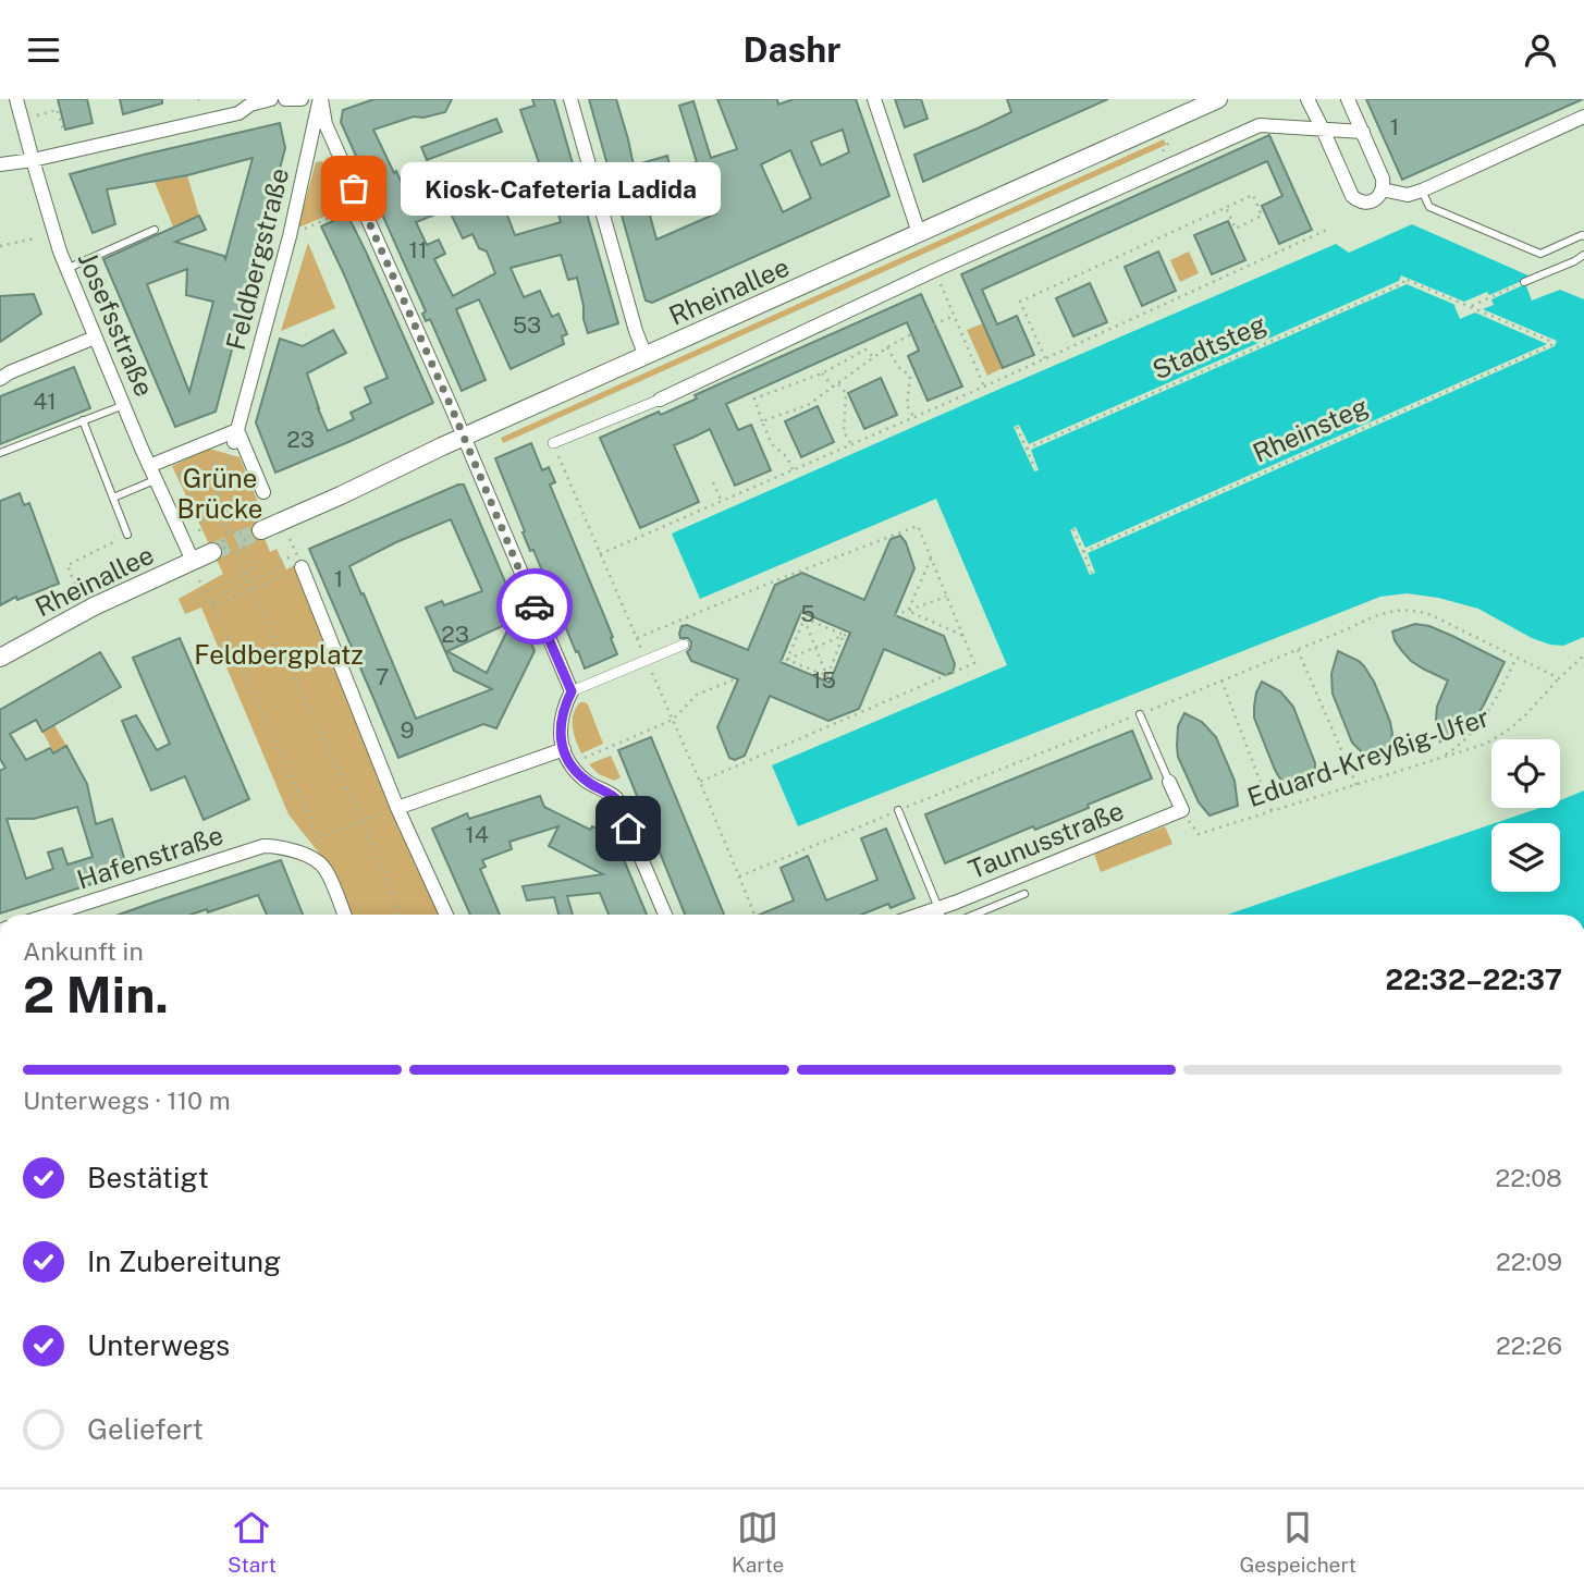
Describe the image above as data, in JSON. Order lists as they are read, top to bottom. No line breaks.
{"streets":{"main road":["Rheinallee"],"street":["Feldbergstraße","Josefsstraße","Taunusstraße","Hafenstraße"],"path":["Stadtsteg","Rheinsteg","Eduard-Kreyßig-Ufer"]},"crossings":[["Rheinallee","Josefsstraße"],["Stadtsteg","Rheinsteg"],["Eduard-Kreyßig-Ufer","Taunusstraße"]],"parks":["Grüne Brücke","Feldbergplatz"],"places":["Kiosk-Cafeteria Ladida"],"house_numbers":["1","11","53","41","23","1","5","23","7","15","9","14"],"page":{"header":"Dashr","bubble":"Kiosk-Cafeteria Ladida","heading":["2 Min.","Ankunft in","22:32–22:37"],"bar":"Unterwegs · 110 m","list":[["Bestätigt","22:08"],["In Zubereitung","22:09"],["Unterwegs","22:26"],"Geliefert"],"tabs":["Start","Karte","Gespeichert"]}}
